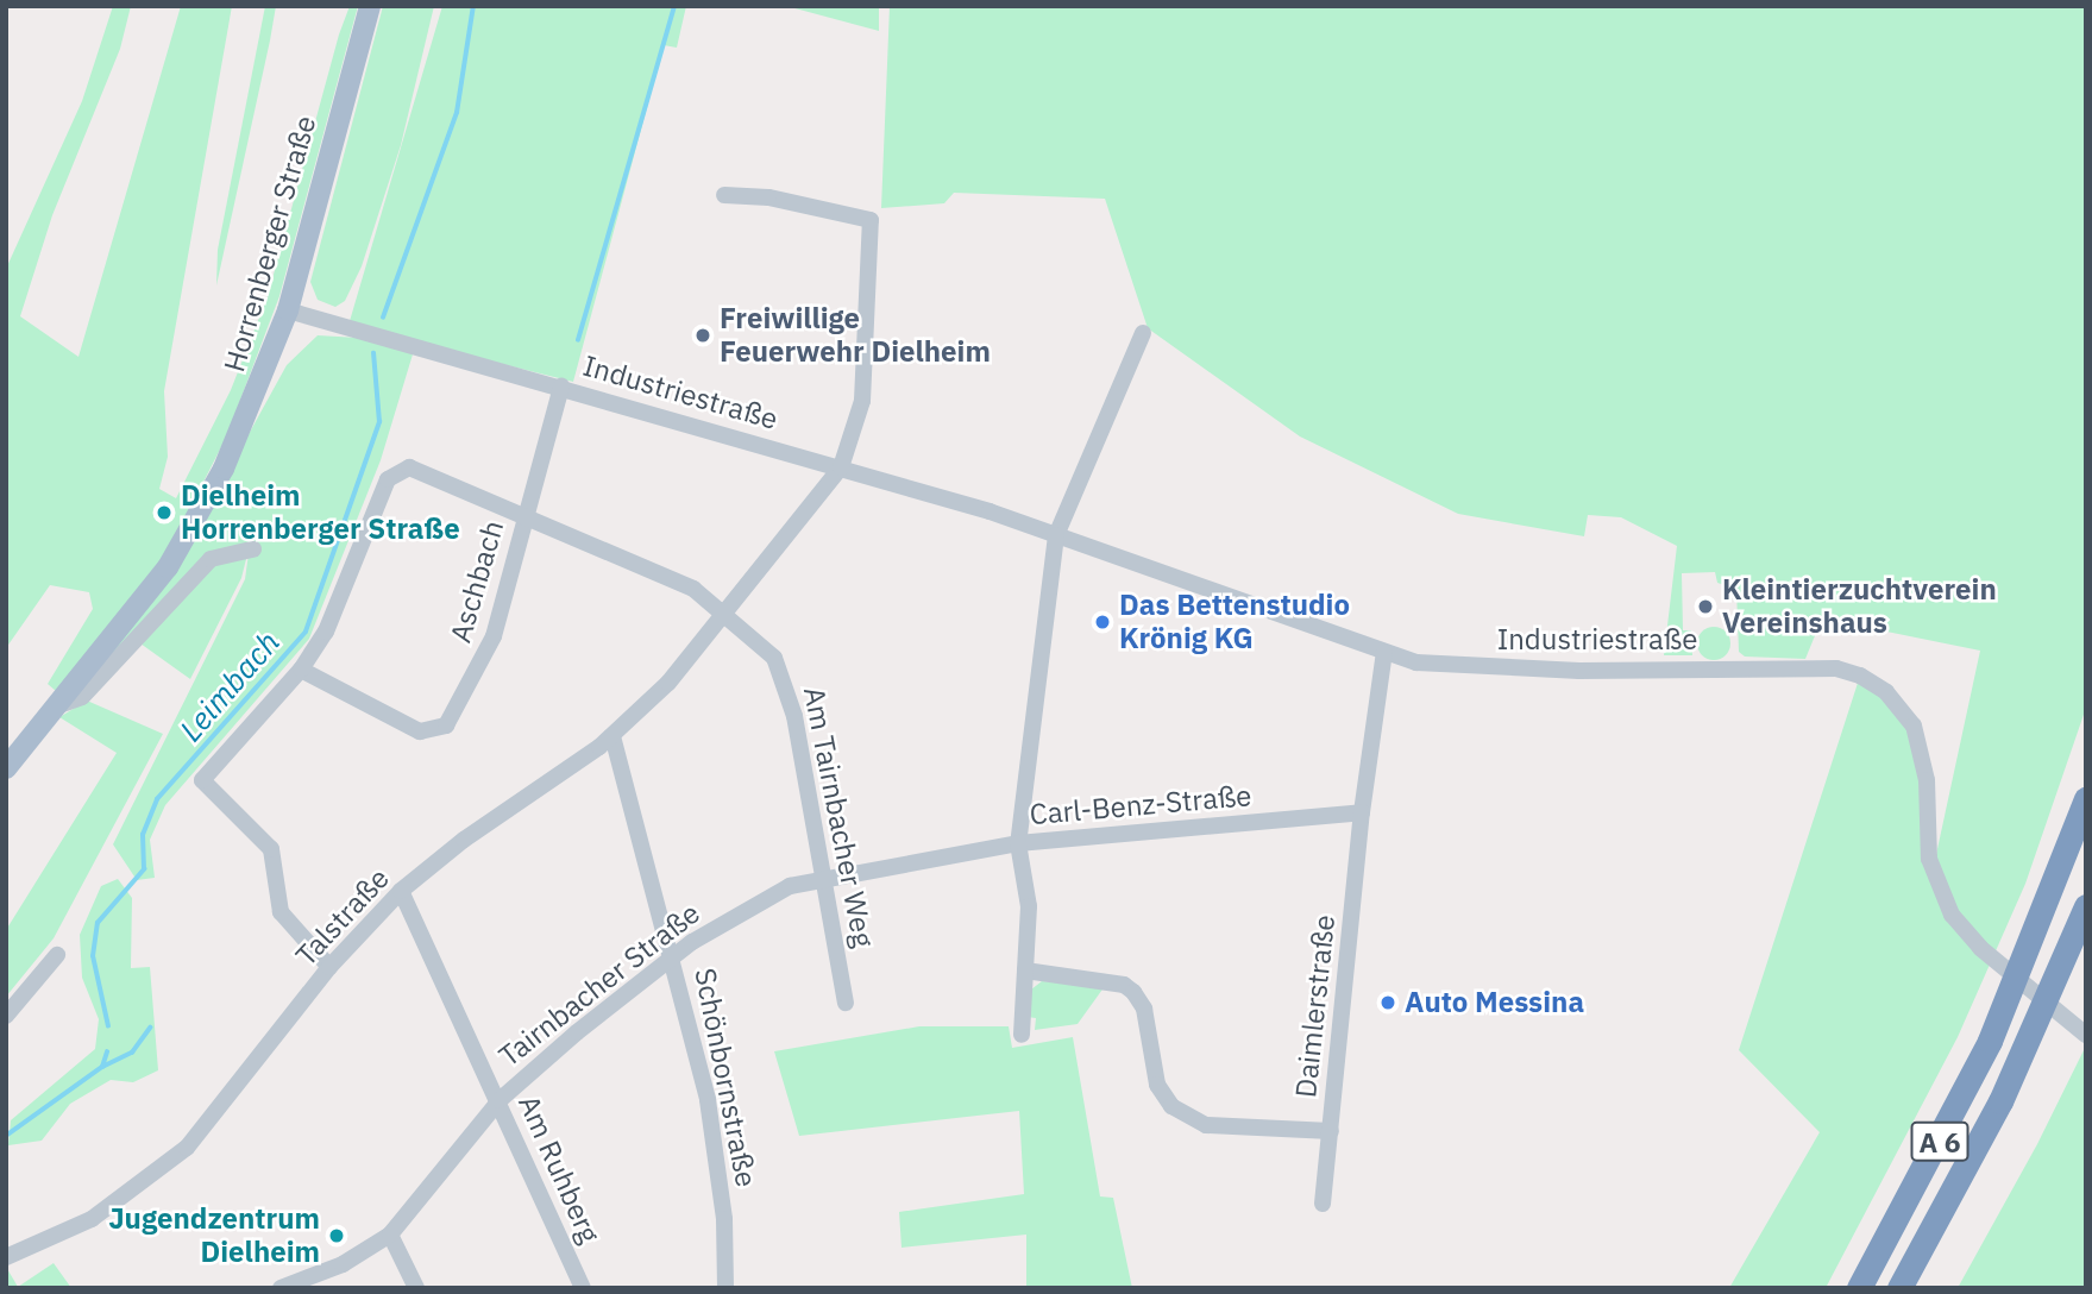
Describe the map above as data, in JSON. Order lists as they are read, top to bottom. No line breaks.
{"streets":{"highway":["A 6"],"main road":["Horrenberger Straße"],"street":["Industriestraße","Aschbach","Carl-Benz-Straße","Am Tairnbacher Weg","Talstraße","Tairnbacher Straße","Daimlerstraße","Schönbornstraße","Am Ruhberg"]},"crossings":[["Horrenberger Straße","Industriestraße"],["Industriestraße","Aschbach"],["Industriestraße","Carl-Benz-Straße"],["Industriestraße","Talstraße"],["Carl-Benz-Straße","Tairnbacher Straße"],["Carl-Benz-Straße","Daimlerstraße"],["Am Tairnbacher Weg","Talstraße"],["Am Tairnbacher Weg","Tairnbacher Straße"],["Talstraße","Schönbornstraße"],["Talstraße","Am Ruhberg"],["Tairnbacher Straße","Schönbornstraße"],["Tairnbacher Straße","Am Ruhberg"]],"water":["Leimbach"],"places":["Freiwillige Feuerwehr Dielheim","Dielheim Horrenberger Straße","Kleintierzuchtverein Vereinshaus","Das Bettenstudio Krönig KG","Auto Messina","Jugendzentrum Dielheim"]}
